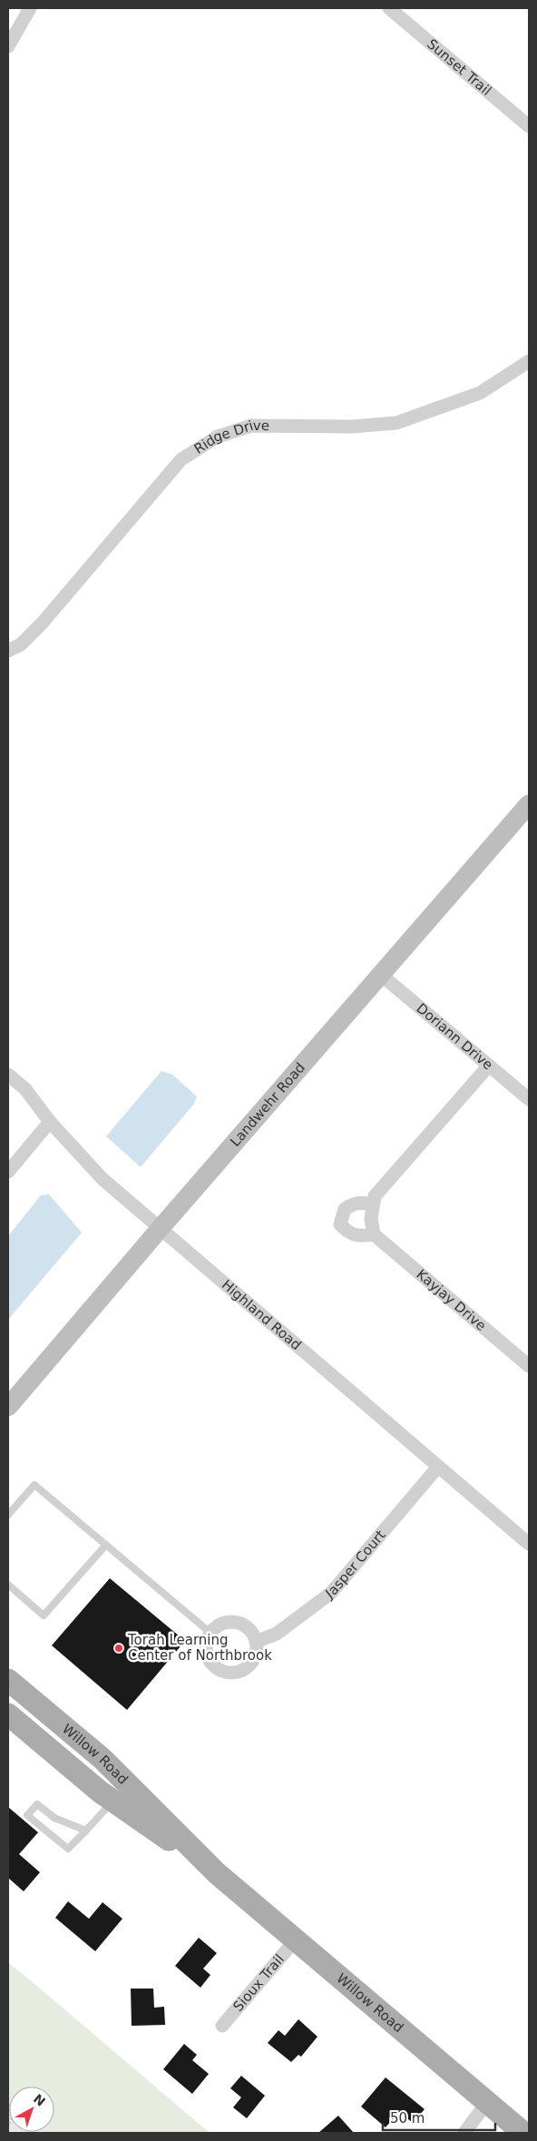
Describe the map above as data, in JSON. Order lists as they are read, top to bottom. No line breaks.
{"streets":{"main road":["Landwehr Road","Willow Road"],"street":["Sunset Trail","Ridge Drive","Doriann Drive","Kayjay Drive","Highland Road","Jasper Court","Sioux Trail"]},"crossings":[["Doriann Drive","Landwehr Road"],["Landwehr Road","Highland Road"],["Highland Road","Jasper Court"],["Willow Road","Sioux Trail"]],"places":["Torah Learning Center of Northbrook"],"scale_bar":"50 m","north":"top right"}
